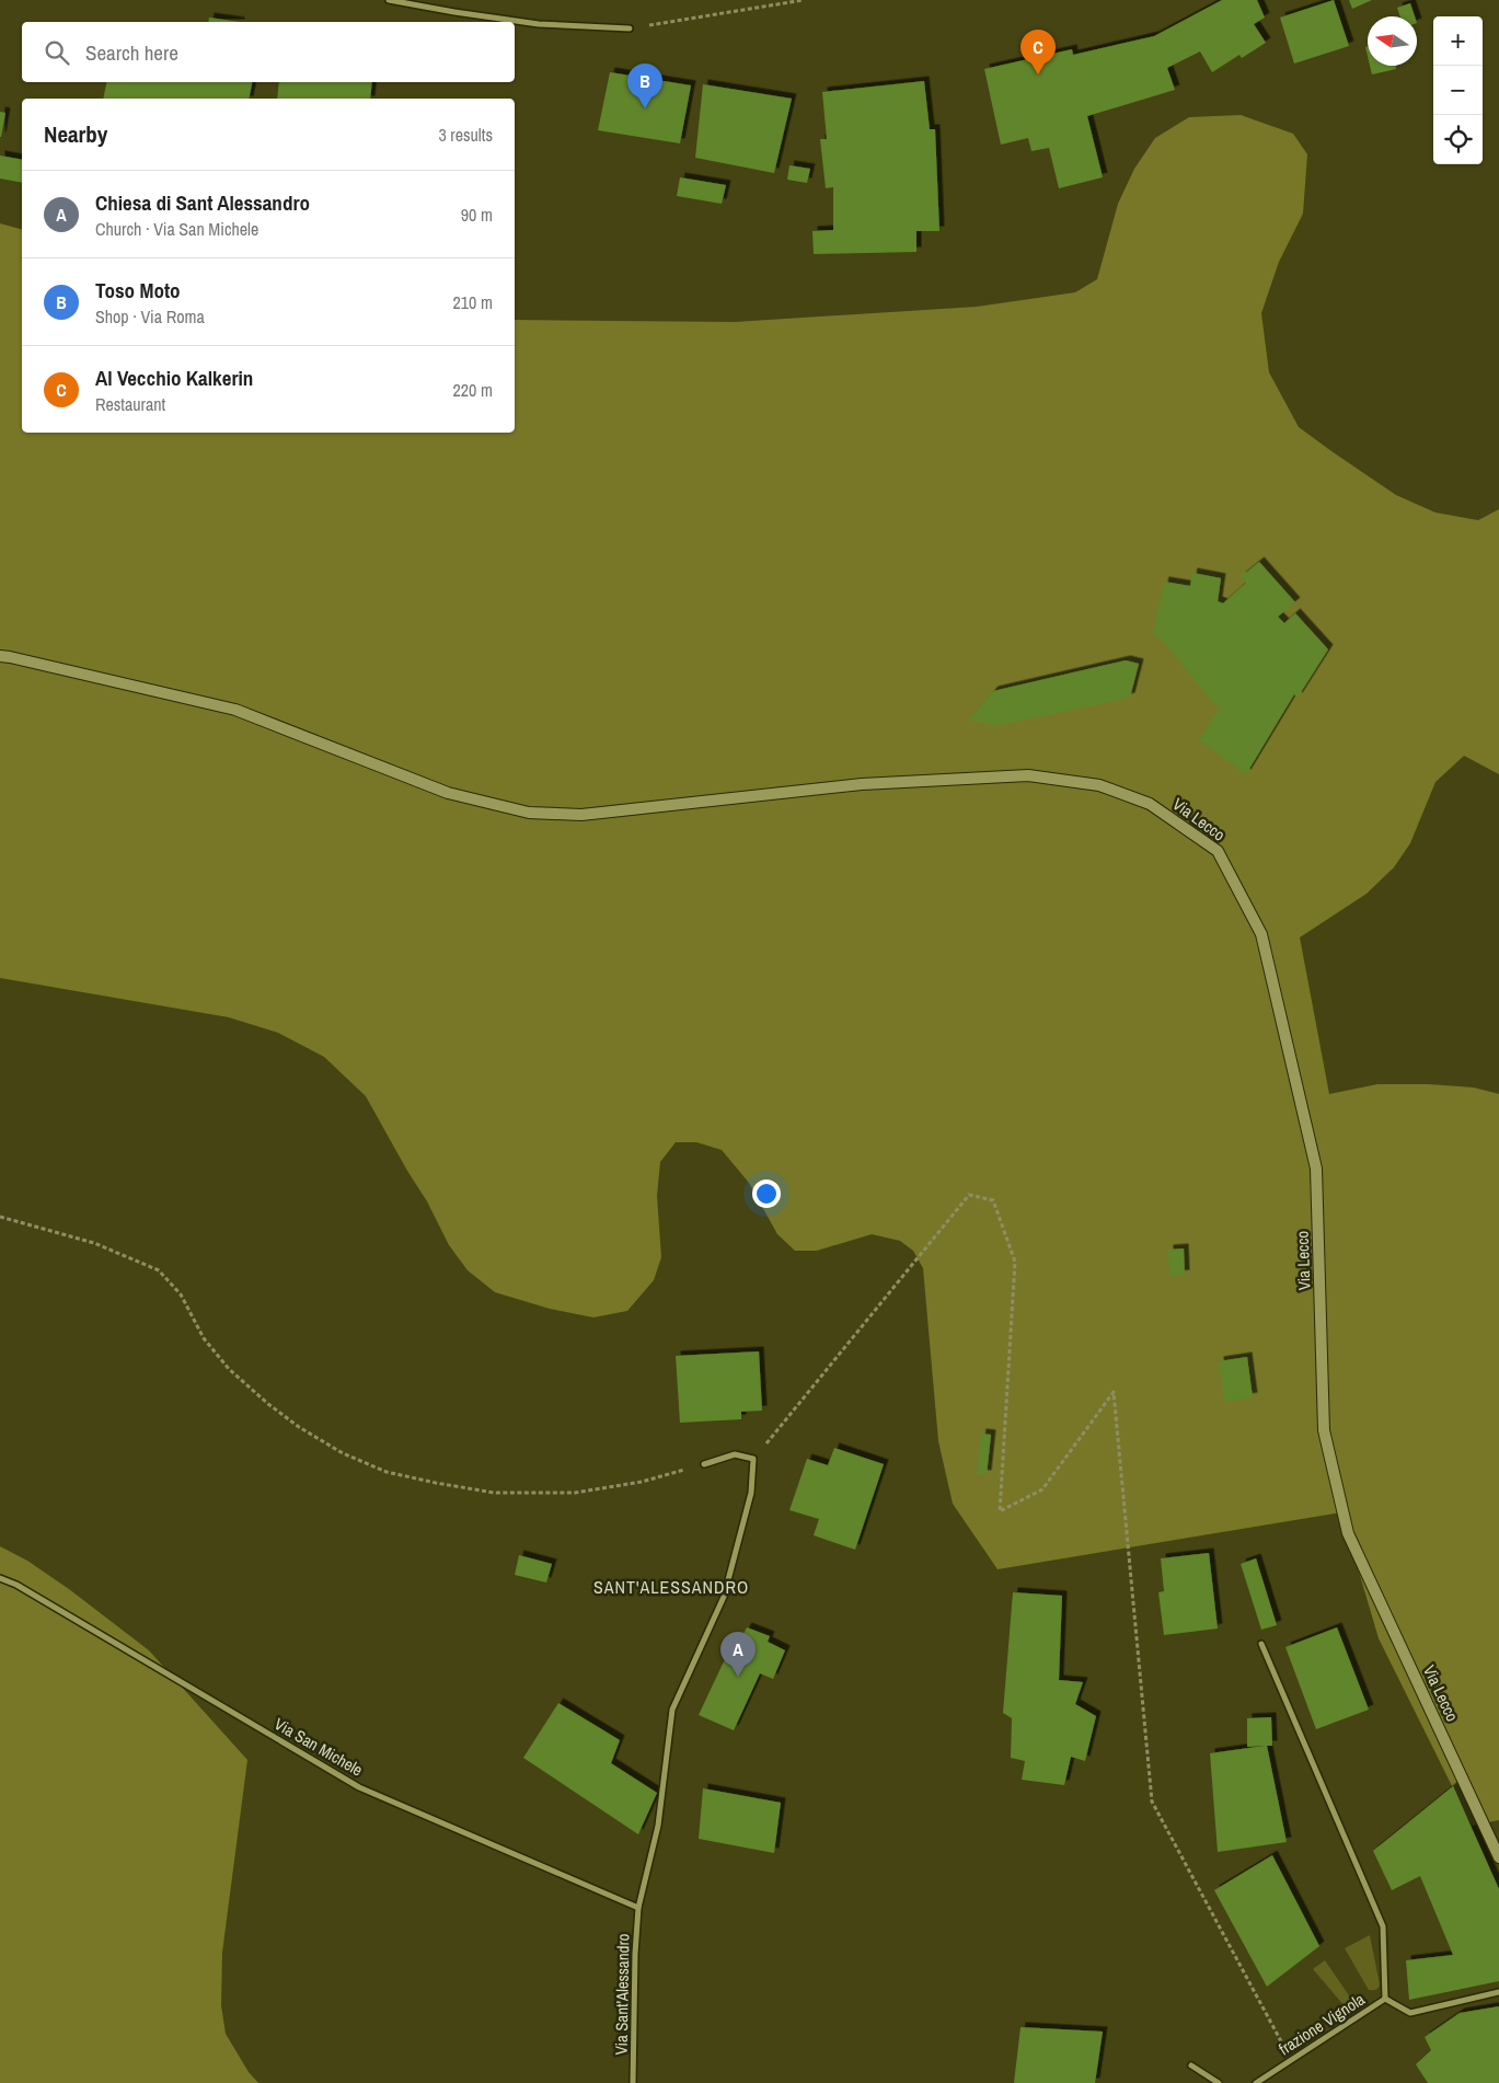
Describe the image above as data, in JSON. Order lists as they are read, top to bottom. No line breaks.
{"streets":{"main road":["Via Lecco"],"street":["Via San Michele","Via Sant'Alessandro","frazione Vignola"]},"crossings":[["Via San Michele","Via Sant'Alessandro"]],"districts":["SANT'ALESSANDRO"],"north":"left","page":{"map_buttons":["+","−"],"search":"Search here","pins":["C","B","A"],"heading":["Nearby","3 results"],"list":[{"mark":"A","name":"Chiesa di Sant Alessandro","note":"Church · Via San Michele","value":"90 m"},{"mark":"B","name":"Toso Moto","note":"Shop · Via Roma","value":"210 m"},{"mark":"C","name":"Al Vecchio Kalkerin","note":"Restaurant","value":"220 m"}]}}
